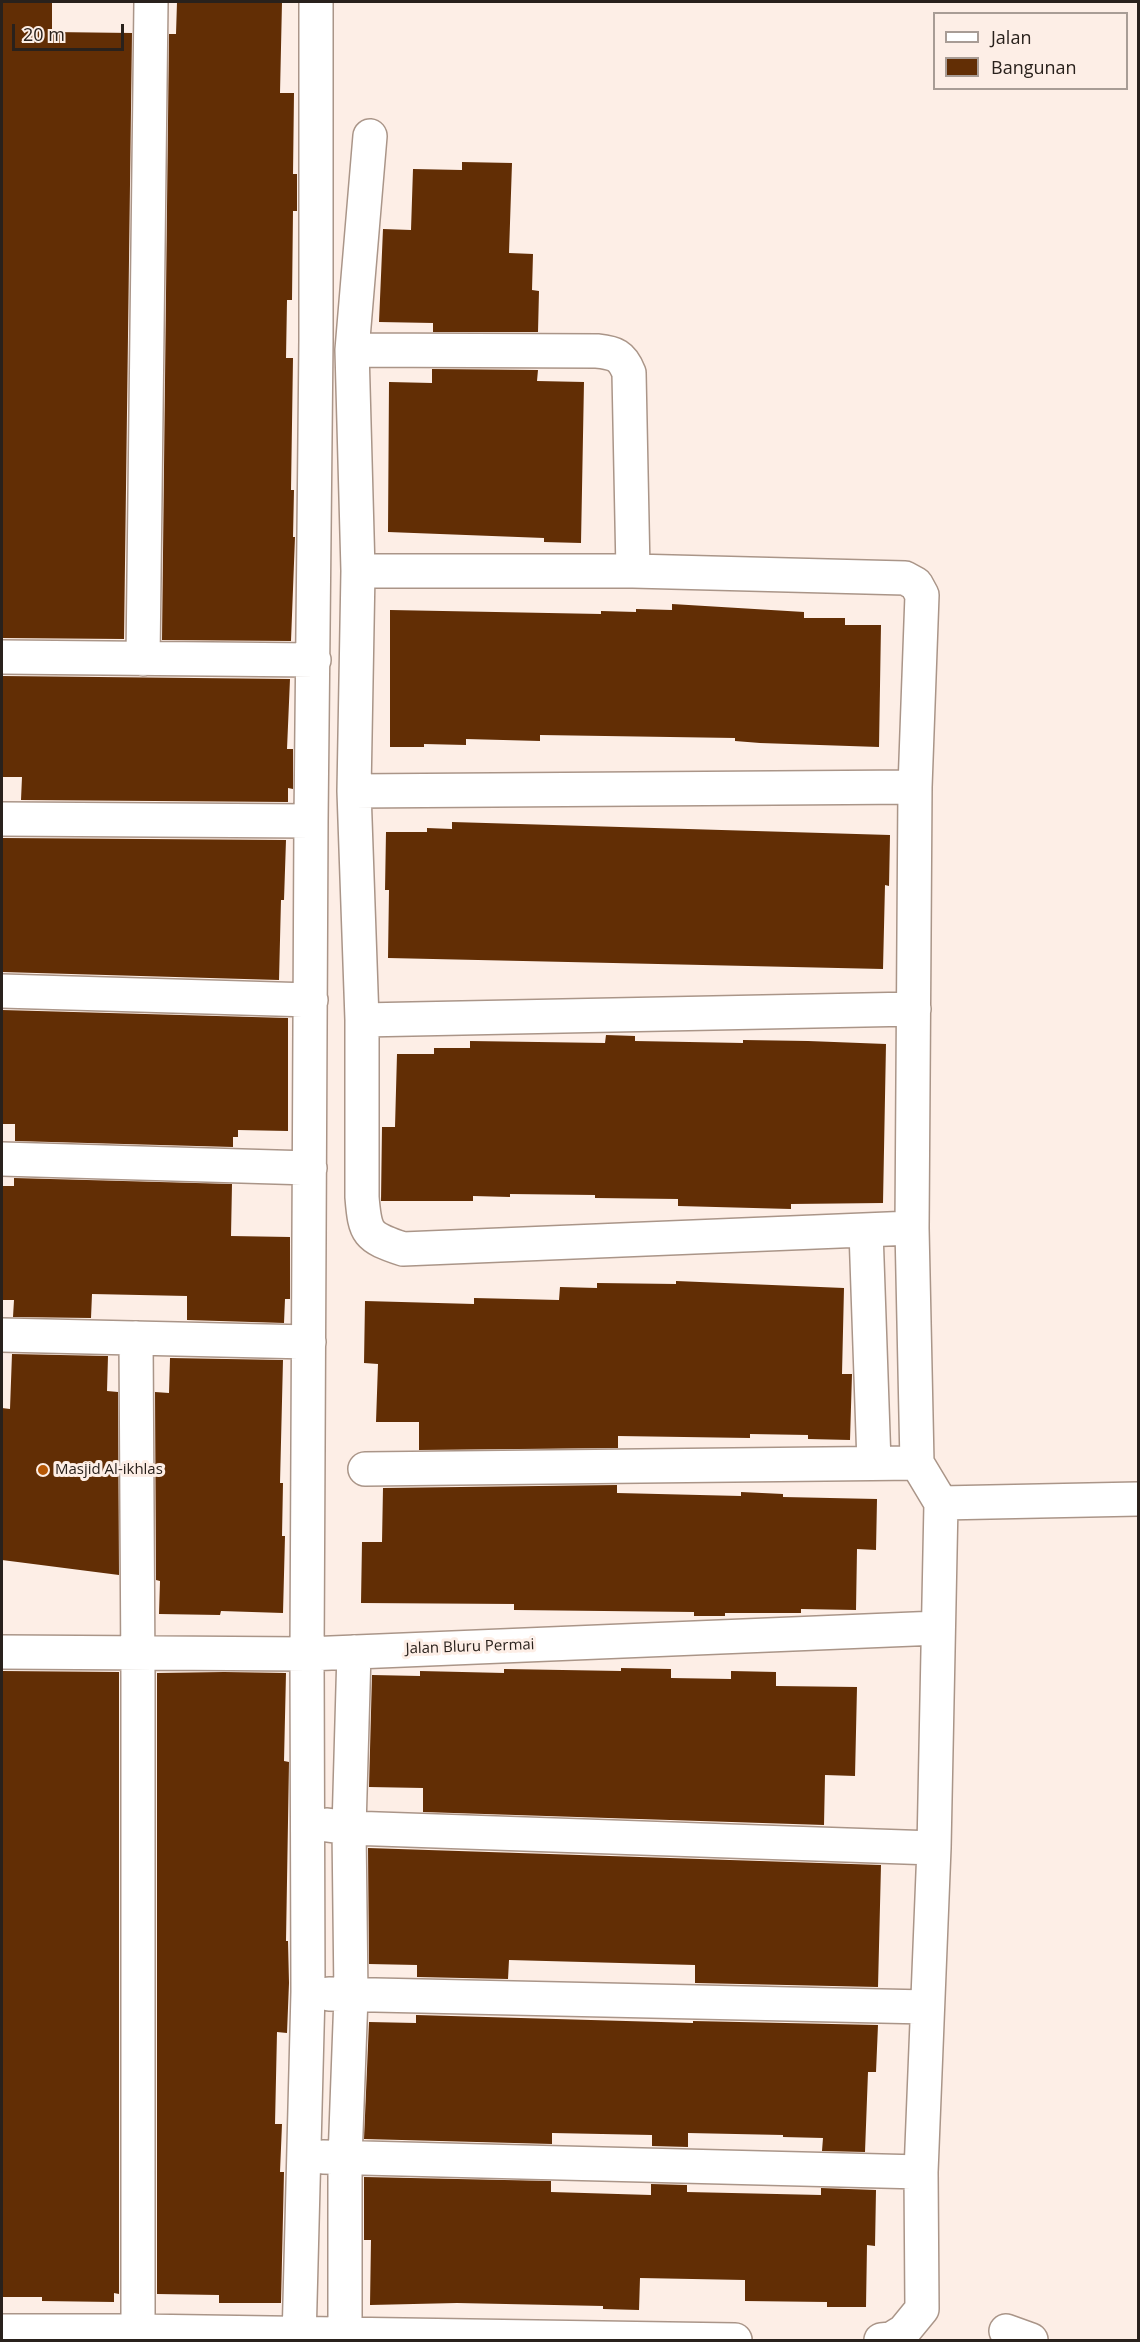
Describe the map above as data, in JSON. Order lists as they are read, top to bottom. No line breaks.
{"streets":{"street":["Jalan Bluru Permai"]},"places":["Masjid Al-ikhlas"],"legend":["Jalan","Bangunan"],"scale_bar":"20 m"}
